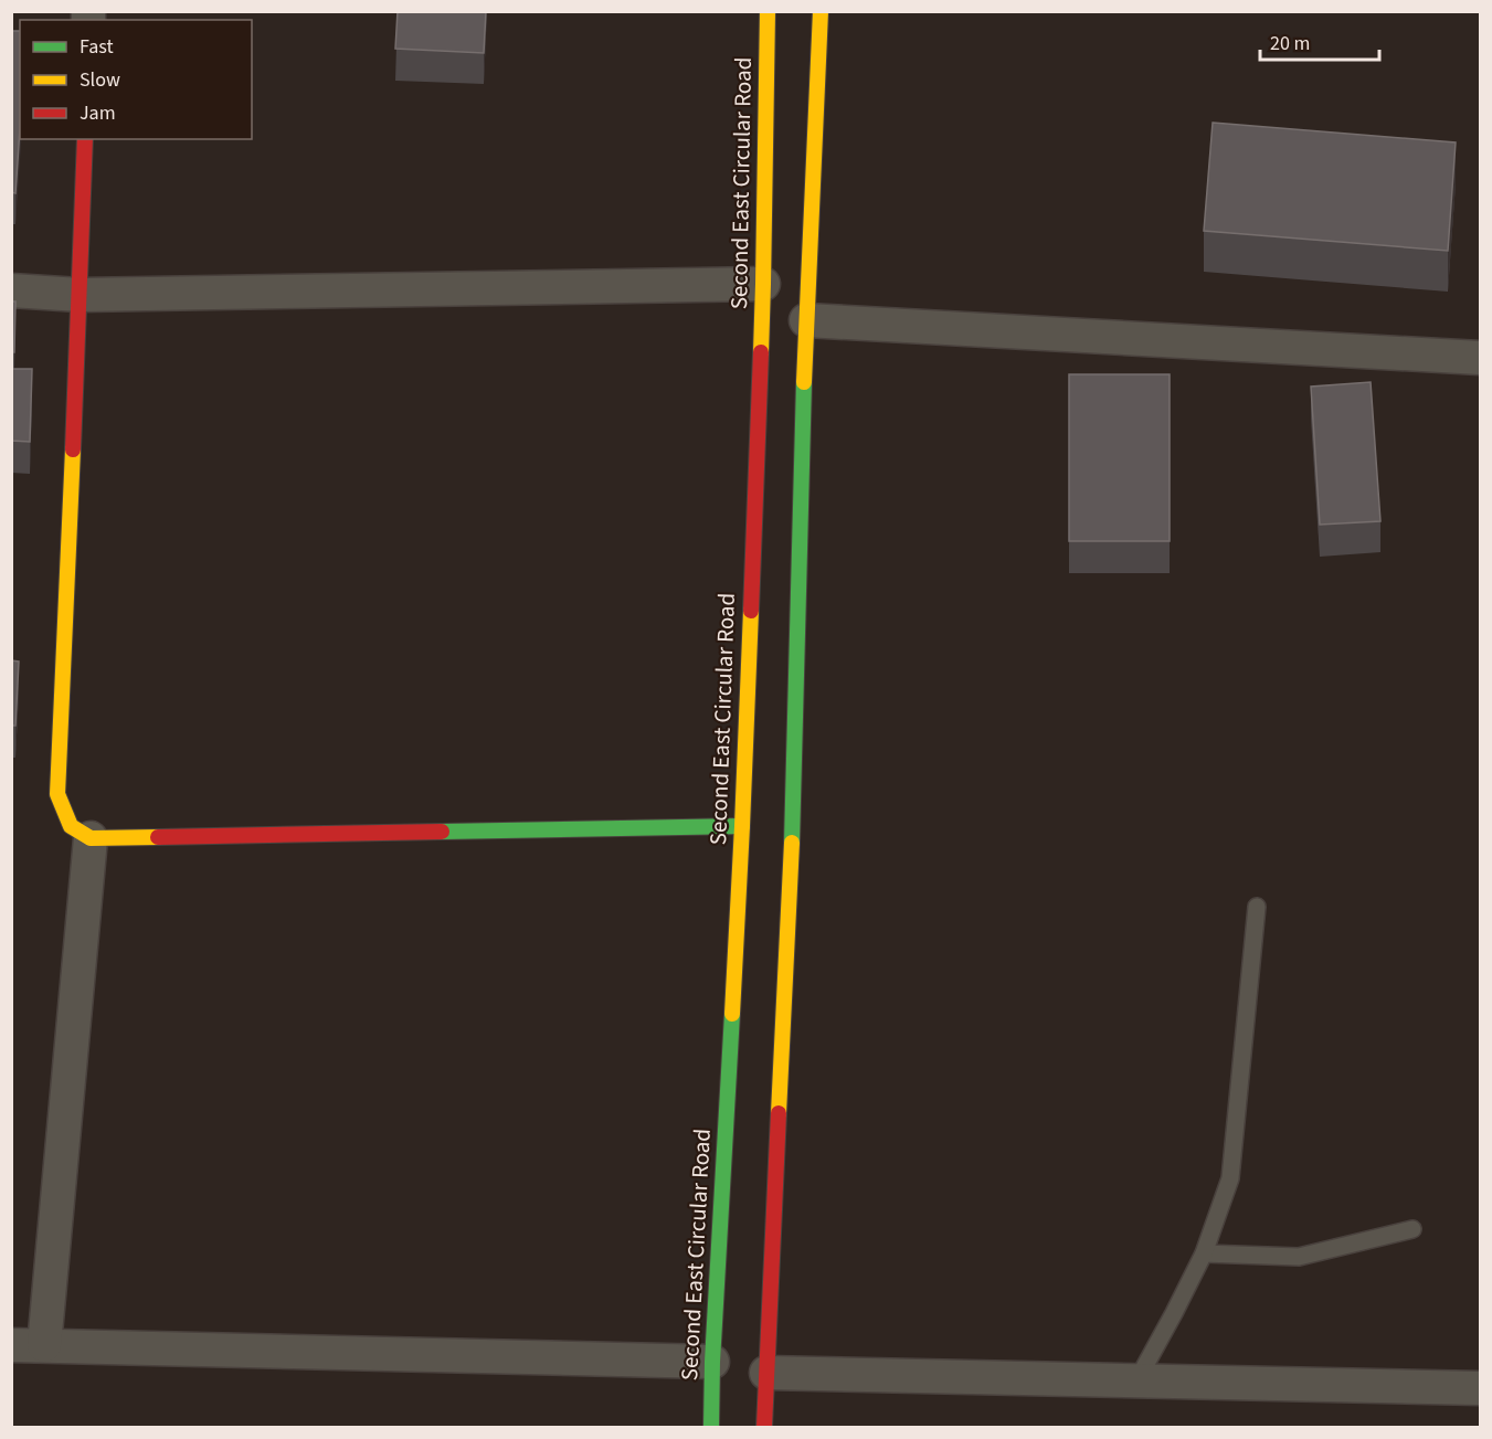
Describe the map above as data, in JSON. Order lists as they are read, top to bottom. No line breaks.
{"streets":{"main road":["Second East Circular Road"]},"legend":["Fast","Slow","Jam"],"scale_bar":"20 m"}
